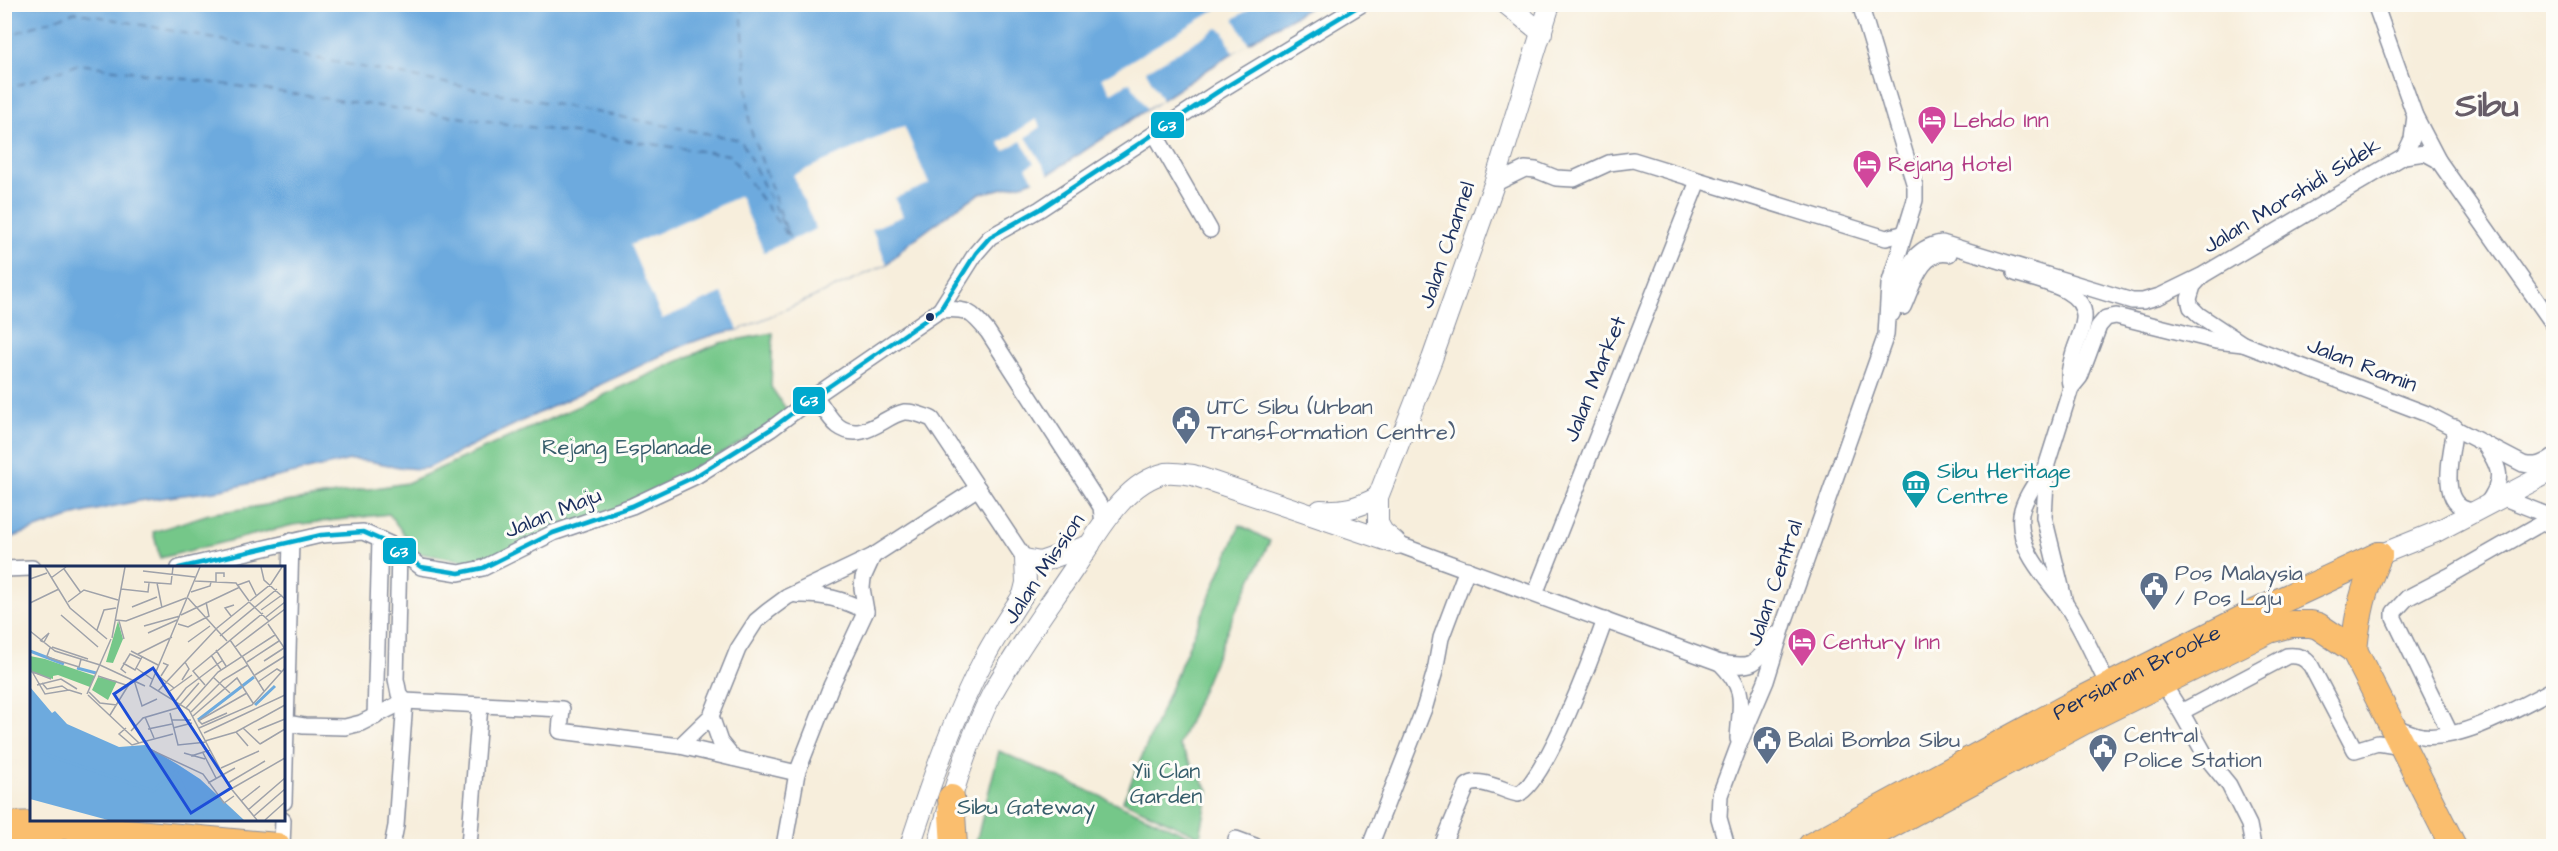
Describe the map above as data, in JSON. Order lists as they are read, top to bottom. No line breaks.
{"streets":{"main road":["Persiaran Brooke"],"street":["Jalan Morshidi Sidek","Jalan Channel","Jalan Ramin","Jalan Market","Jalan Maju","Jalan Mission","Jalan Central"]},"crossings":[["Jalan Morshidi Sidek","Jalan Ramin"],["Jalan Morshidi Sidek","Jalan Central"]],"districts":["Sibu"],"parks":["Rejang Esplanade","Yii Clan Garden","Sibu Gateway"],"places":{"hotel":["Lehdo Inn","Rejang Hotel","Century Inn"],"public building":["UTC Sibu (Urban Transformation Centre)","Pos Malaysia / Pos Laju","Balai Bomba Sibu","Central Police Station"],"museum":["Sibu Heritage Centre"]},"lines":["transit line 63"]}
